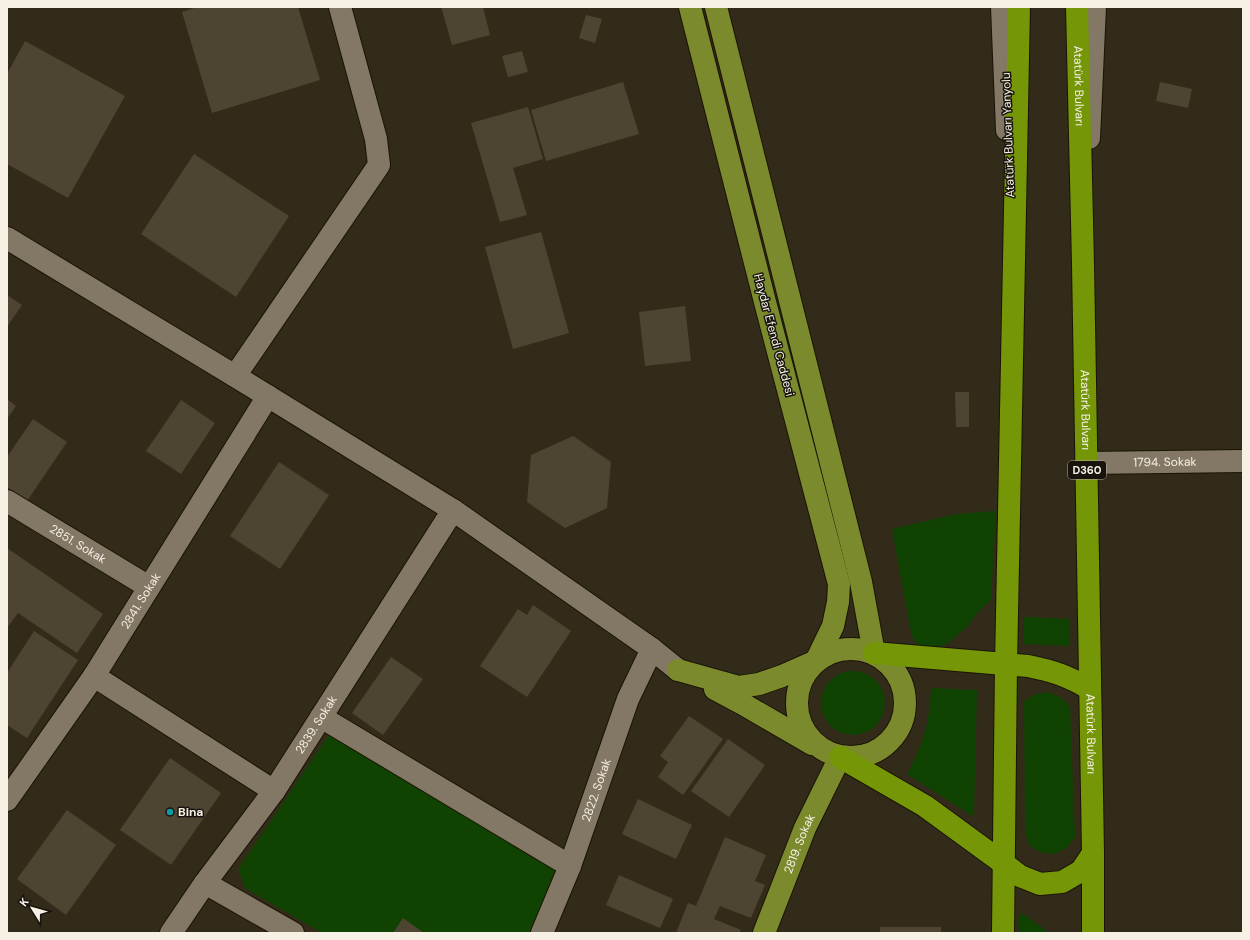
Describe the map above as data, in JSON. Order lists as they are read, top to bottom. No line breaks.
{"streets":{"highway":["Atatürk Bulvarı","D360"],"main road":["Haydar Efendi Caddesi","2819. Sokak"],"street":["Atatürk Bulvarı Yanyolu","1794. Sokak","2851. Sokak","2841. Sokak","2839. Sokak","2822. Sokak"]},"crossings":[["Atatürk Bulvarı","1794. Sokak"],["Haydar Efendi Caddesi","2819. Sokak"],["2851. Sokak","2841. Sokak"]],"places":["Bina"],"north":"top left"}
